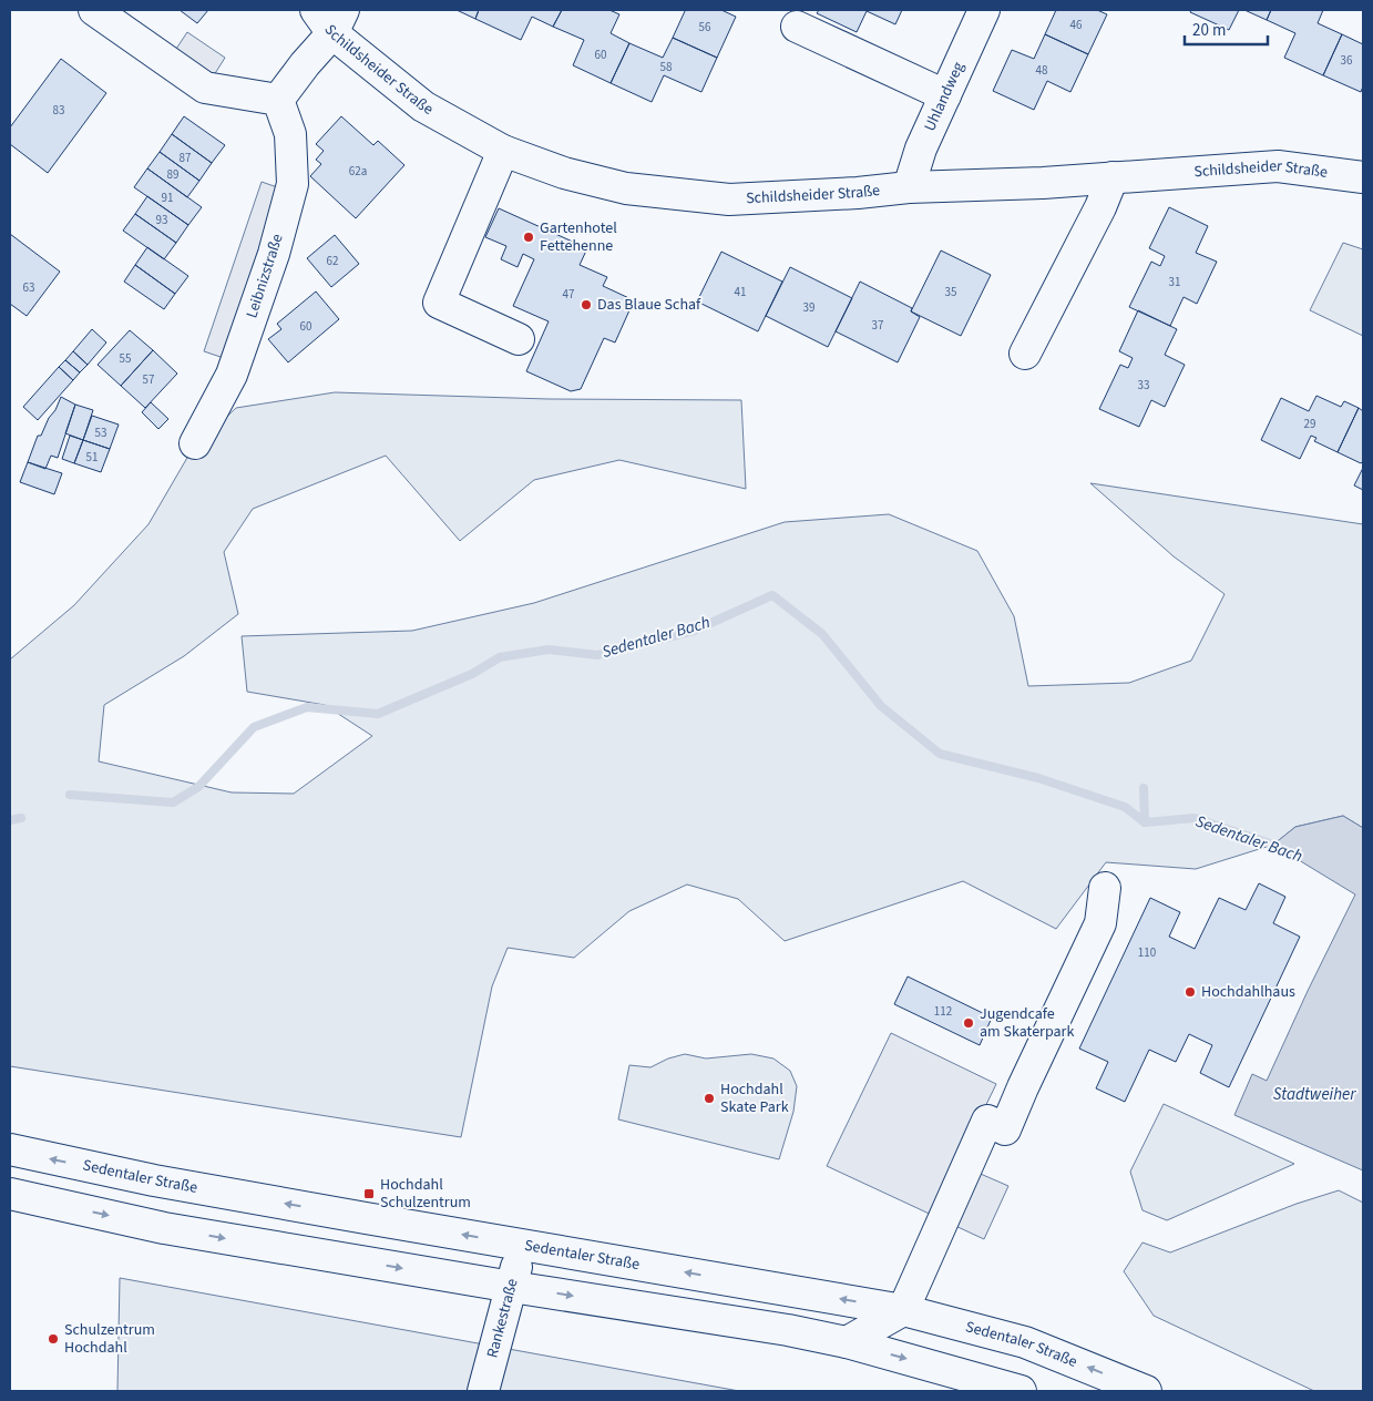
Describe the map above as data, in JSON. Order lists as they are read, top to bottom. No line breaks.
{"streets":{"street":["Schildsheider Straße","Uhlandweg","Leibnizstraße","Sedentaler Straße","Rankestraße"]},"crossings":[["Schildsheider Straße","Uhlandweg"],["Sedentaler Straße","Rankestraße"]],"water":["Sedentaler Bach","Stadtweiher"],"places":{"other":["Gartenhotel Fettehenne","Das Blaue Schaf","Hochdahlhaus","Jugendcafe am Skaterpark","Hochdahl Skate Park","Schulzentrum Hochdahl"],"transit":["Hochdahl Schulzentrum"]},"house_numbers":["46","56","60","36","58","48","83","87","62a","89","91","93","62","31","63","41","35","47","39","37","60","55","57","33","29","53","51","110","112"],"scale_bar":"20 m"}
